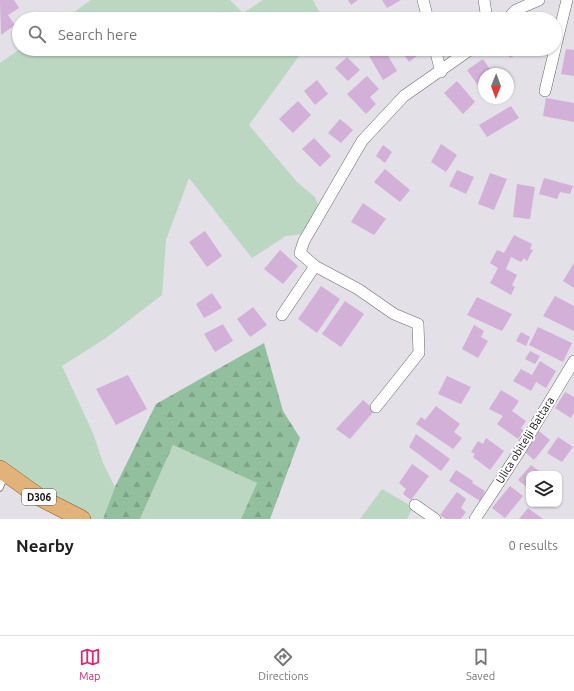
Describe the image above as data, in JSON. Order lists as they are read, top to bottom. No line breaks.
{"streets":{"main road":["D306"],"street":["Ulica obitelji Battara"]},"north":"bottom","page":{"search":"Search here","heading":["Nearby","0 results"],"nav":["Map","Directions","Saved"]}}
